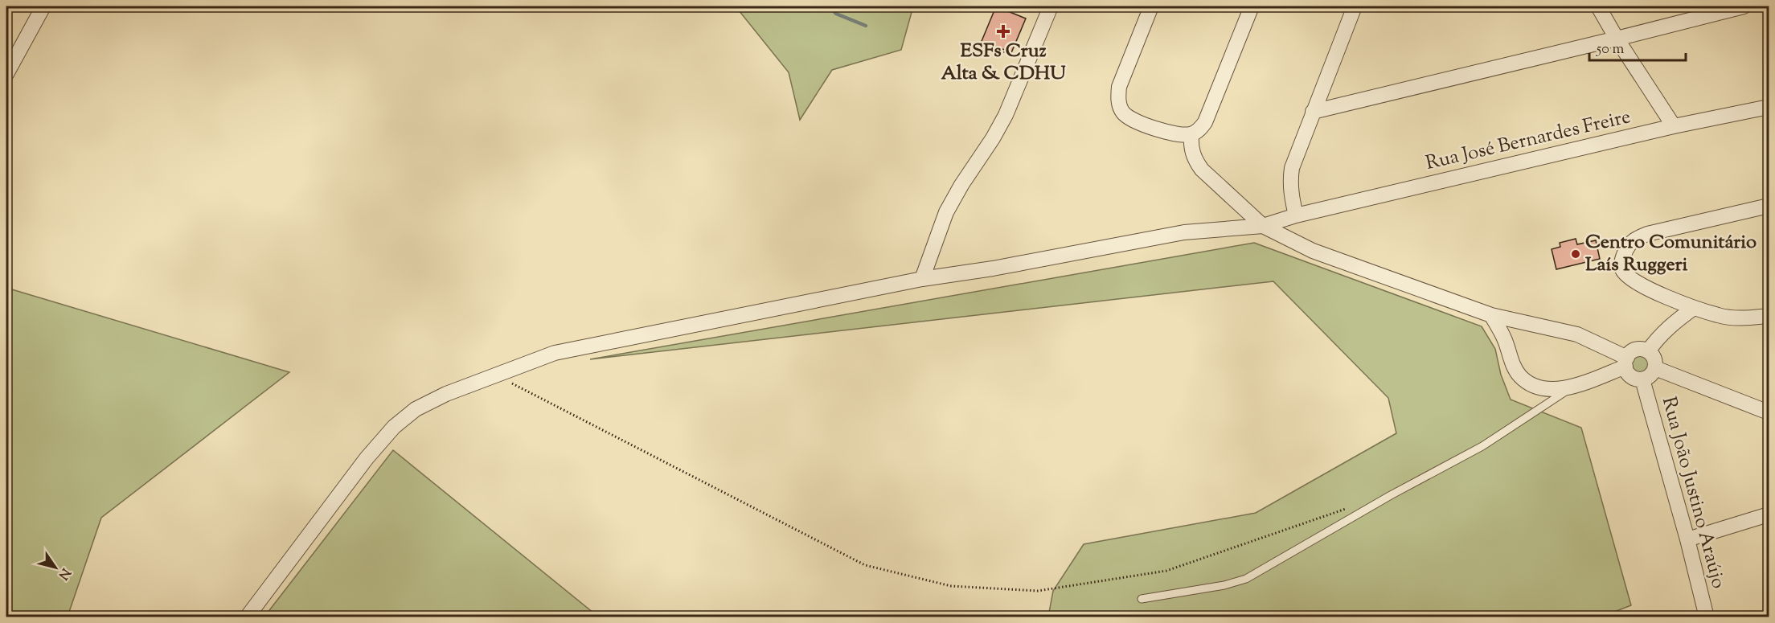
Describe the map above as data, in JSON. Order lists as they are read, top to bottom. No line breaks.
{"streets":{"street":["Rua José Bernardes Freire","Rua João Justino Araújo"]},"places":{"health":["ESFs Cruz Alta & CDHU"],"other":["Centro Comunitário Laís Ruggeri"]},"scale_bar":"50 m","north":"bottom right"}
